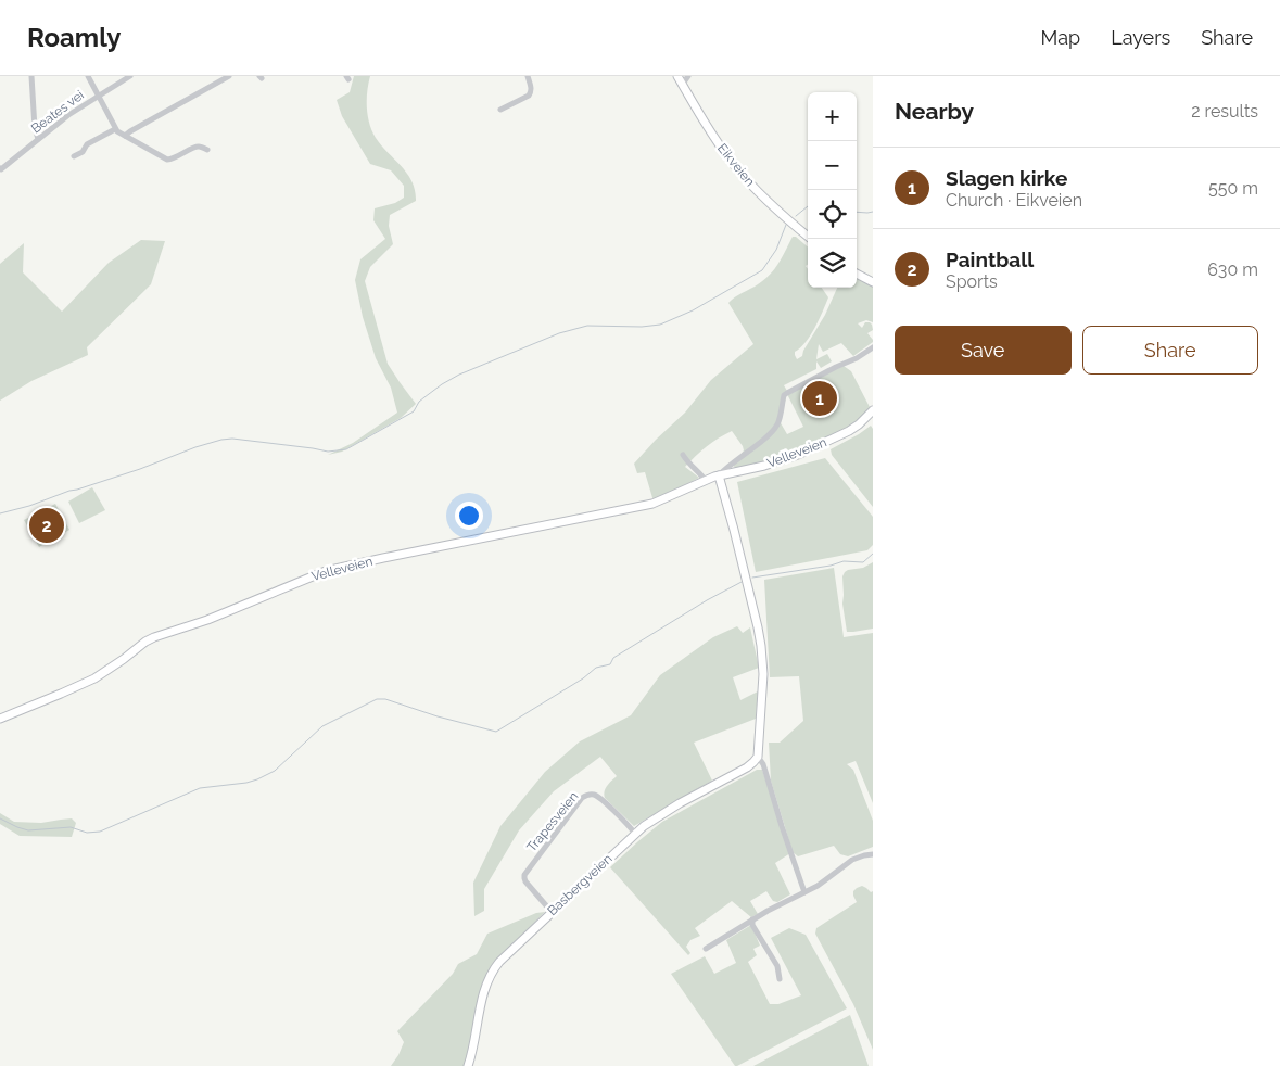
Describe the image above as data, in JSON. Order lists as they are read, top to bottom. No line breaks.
{"streets":{"main road":["Eikveien","Velleveien","Basbergveien"],"street":["Beates vei","Trapesveien"]},"crossings":[["Trapesveien","Basbergveien"]],"page":{"header":"Roamly","nav":["Map","Layers","Share"],"heading":["Nearby","2 results"],"map_buttons":["+","−"],"list":[{"mark":"1","name":"Slagen kirke","note":"Church · Eikveien","value":"550 m"},{"mark":"2","name":"Paintball","note":"Sports","value":"630 m"}],"buttons":["Save","Share"],"pins":["1","2"]}}
